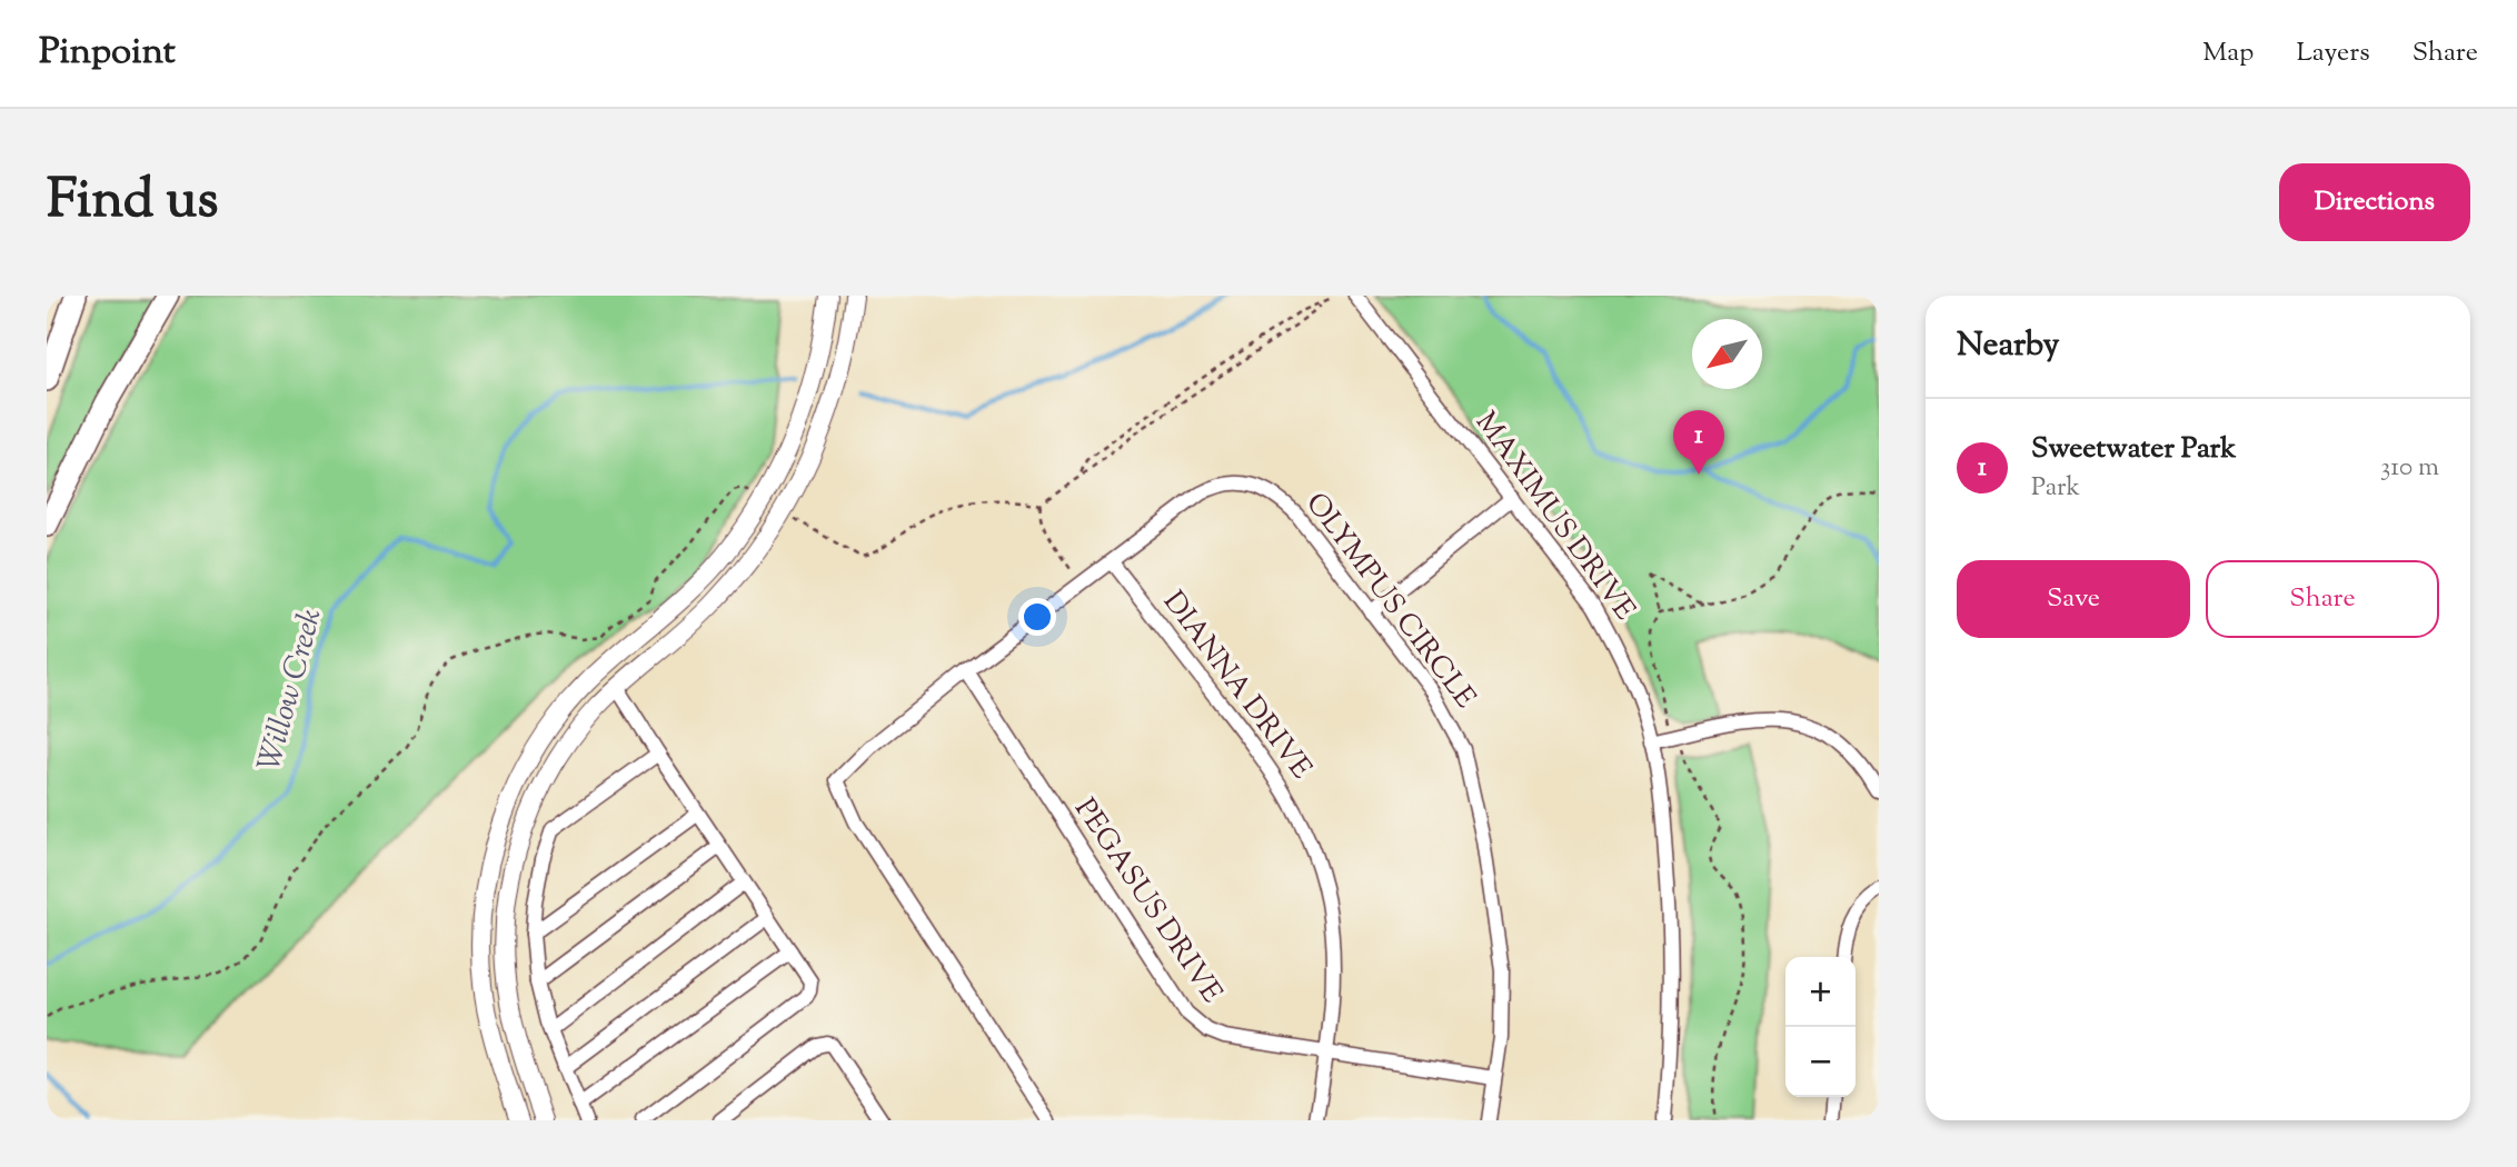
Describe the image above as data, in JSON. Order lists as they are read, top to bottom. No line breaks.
{"streets":{"street":["MAXIMUS DRIVE","OLYMPUS CIRCLE","DIANNA DRIVE","PEGASUS DRIVE"]},"crossings":[["OLYMPUS CIRCLE","DIANNA DRIVE"],["OLYMPUS CIRCLE","PEGASUS DRIVE"],["DIANNA DRIVE","PEGASUS DRIVE"]],"water":["Willow Creek"],"north":"bottom left","page":{"header":"Pinpoint","nav":["Map","Layers","Share"],"title":"Find us","buttons":["Directions",["Save","Share"]],"heading":"Nearby","list":[{"mark":"1","name":"Sweetwater Park","note":"Park","value":"310 m"}],"pins":"1","map_buttons":["+","−"]}}
